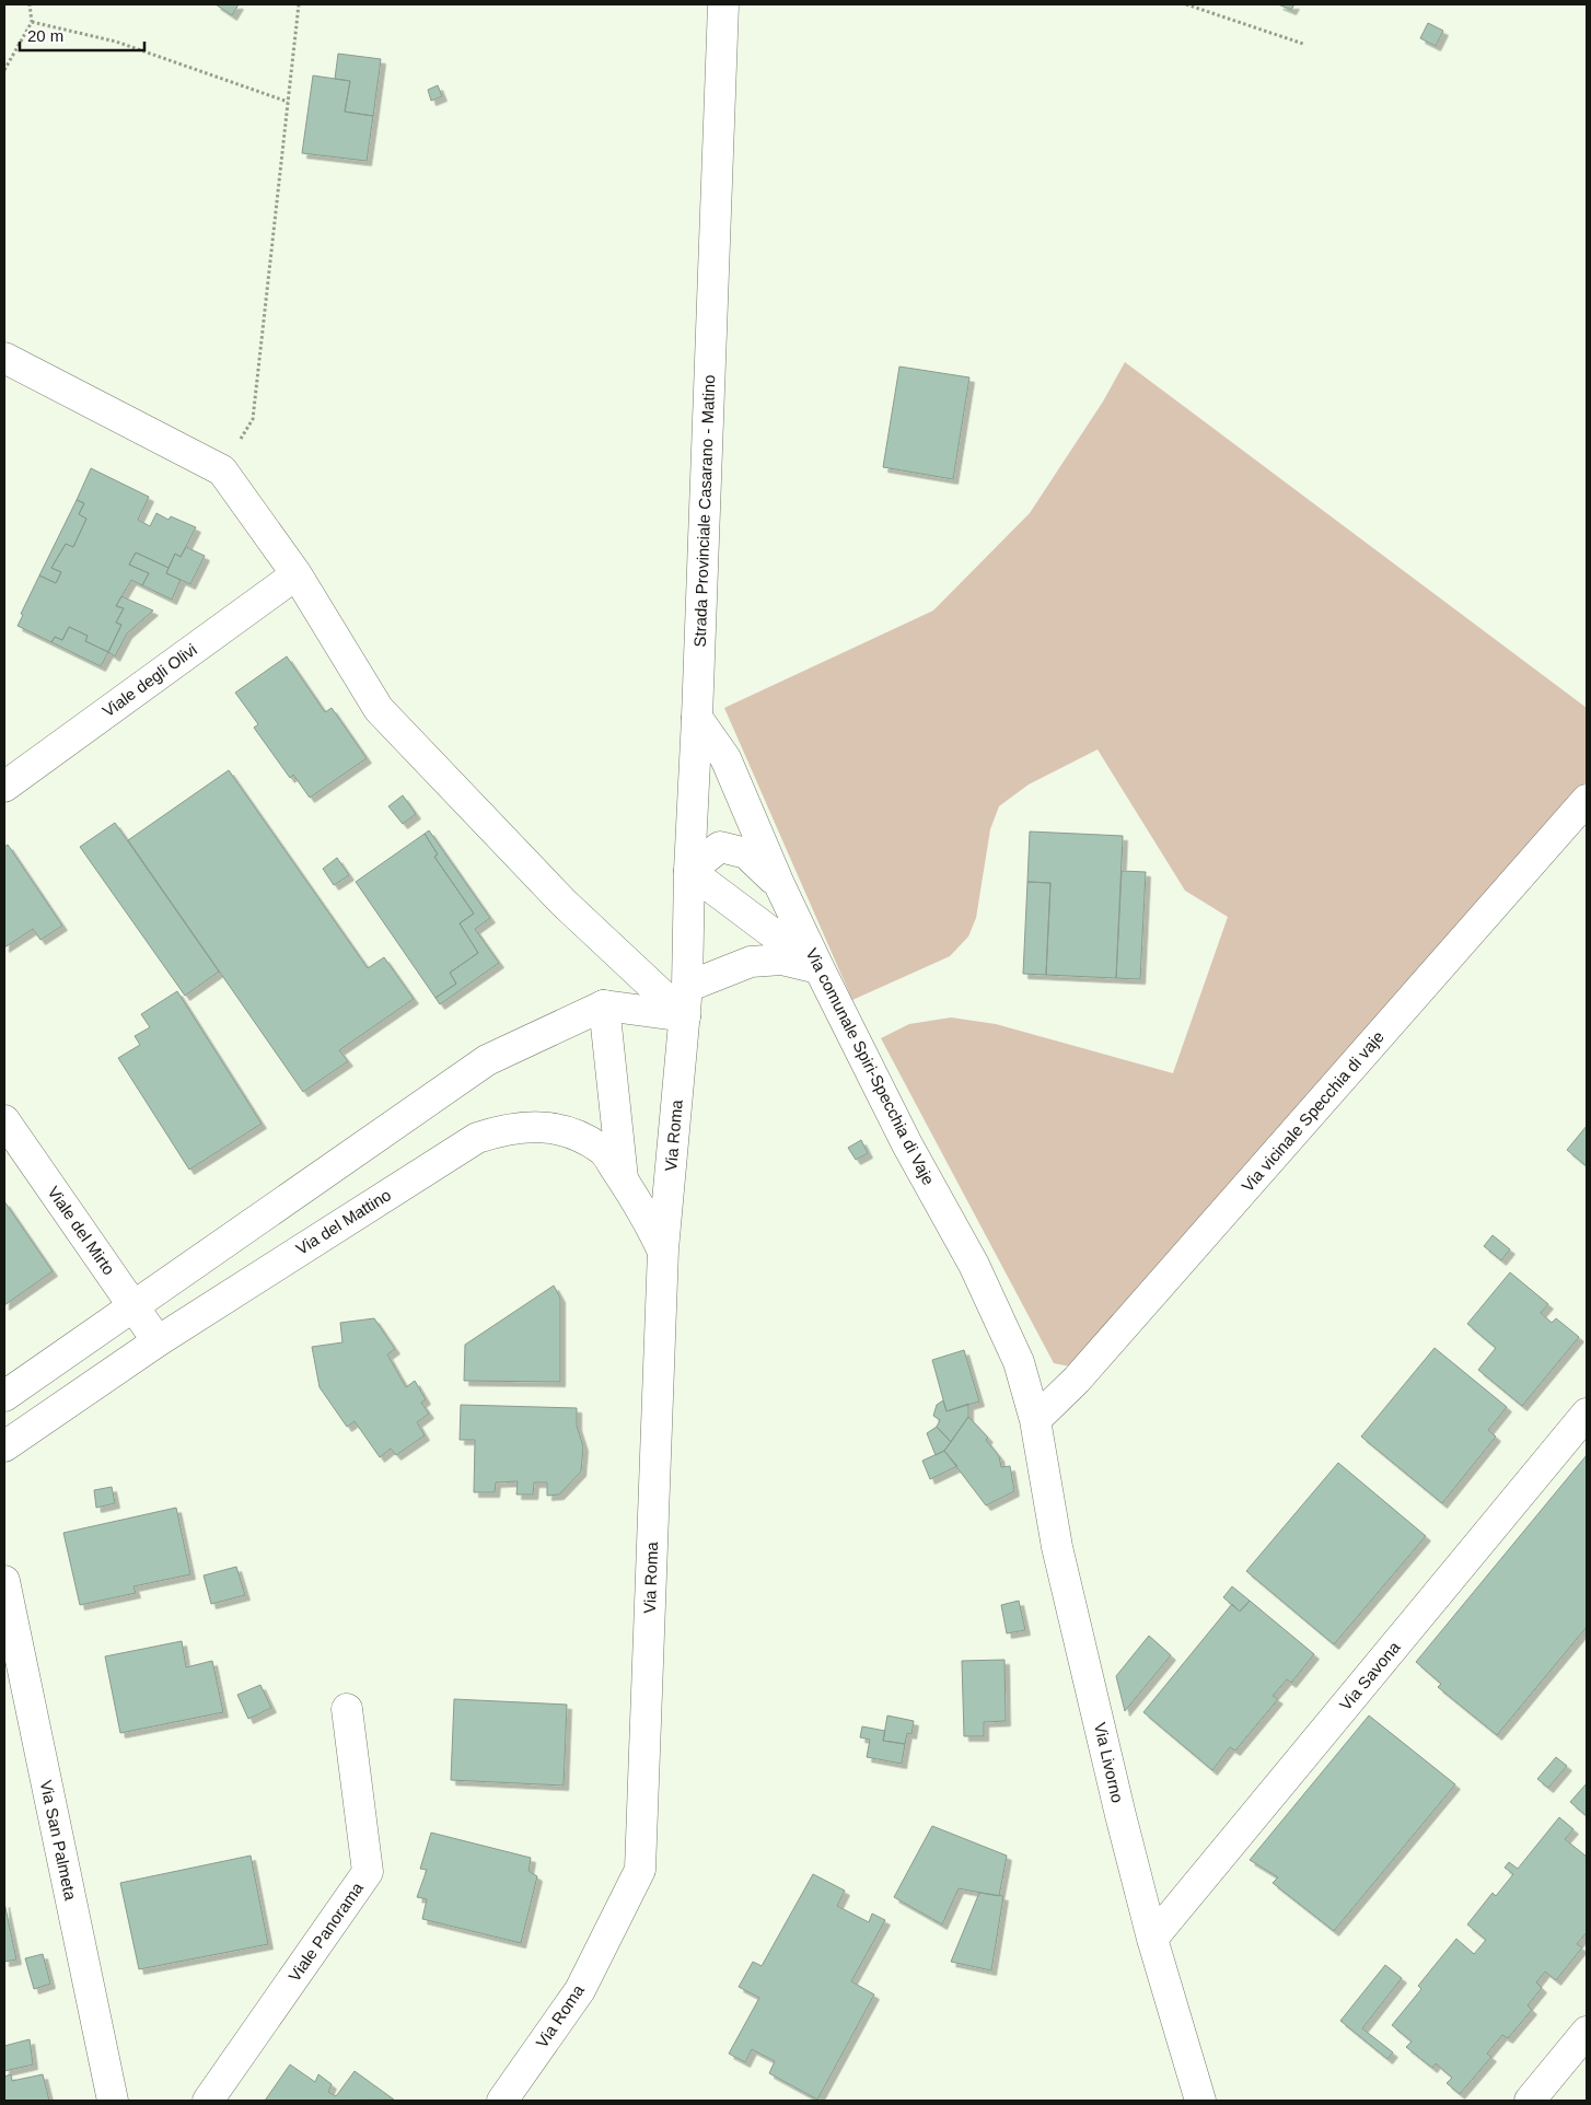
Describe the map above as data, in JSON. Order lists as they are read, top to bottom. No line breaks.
{"streets":{"street":["Strada Provinciale Casarano - Matino","Viale degli Olivi","Via comunale Spiri-Specchia di Vaje","Via vicinale Specchia di vaje","Via Roma","Via del Mattino","Viale del Mirto","Via Savona","Via Livorno","Via San Palmeta","Viale Panorama"]},"crossings":[["Strada Provinciale Casarano - Matino","Via comunale Spiri-Specchia di Vaje"],["Strada Provinciale Casarano - Matino","Via Roma"],["Via comunale Spiri-Specchia di Vaje","Via vicinale Specchia di vaje"],["Via comunale Spiri-Specchia di Vaje","Via Livorno"],["Via vicinale Specchia di vaje","Via Livorno"],["Via Roma","Via del Mattino"],["Via del Mattino","Viale del Mirto"],["Via Savona","Via Livorno"]],"scale_bar":"20 m"}
